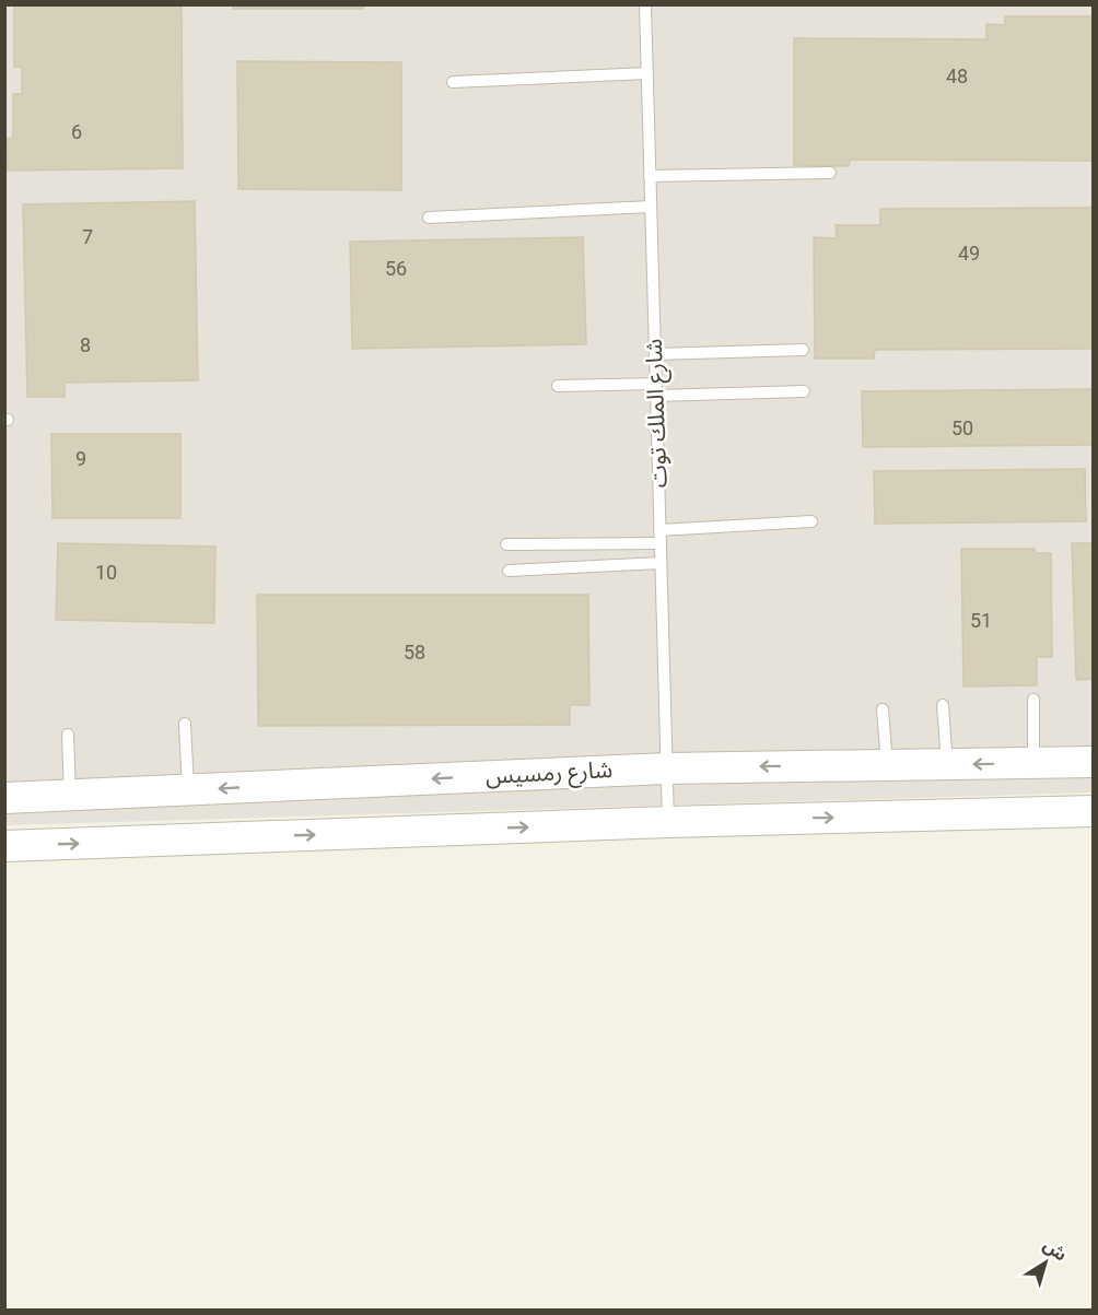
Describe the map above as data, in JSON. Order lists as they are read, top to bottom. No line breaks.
{"streets":{"street":["شارع رمسيس"],"lane":["شارع الملك توت"]},"crossings":[["شارع الملك توت","شارع رمسيس"]],"house_numbers":["48","6","7","49","56","8","50","9","10","51","58"],"north":"top right"}
